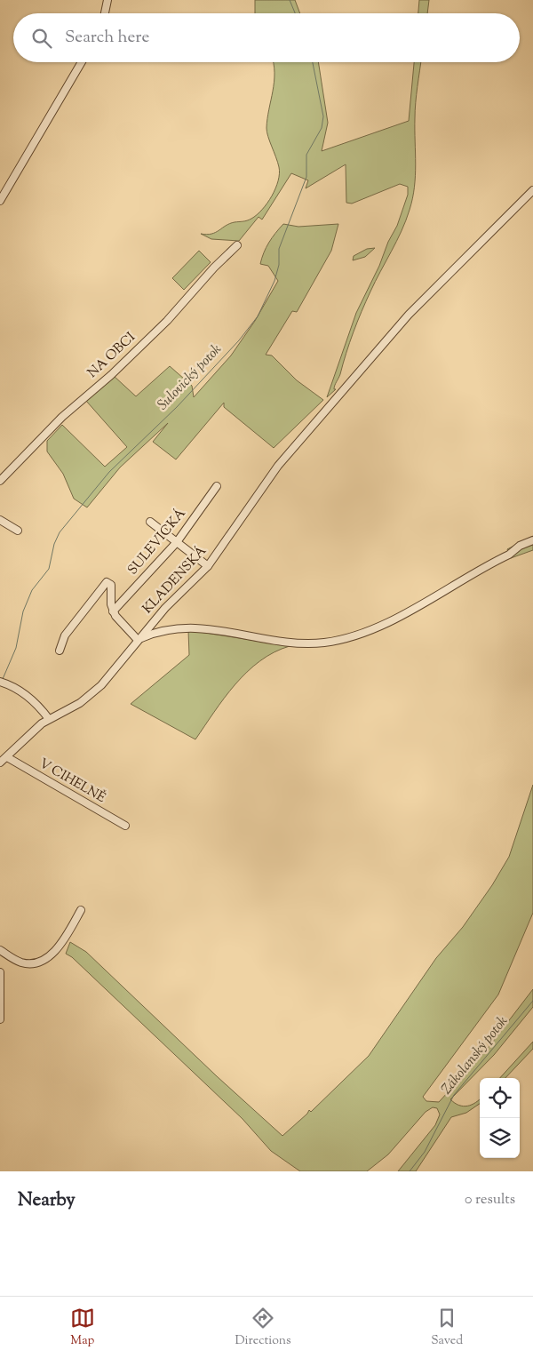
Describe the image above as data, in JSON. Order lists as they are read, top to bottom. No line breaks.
{"streets":{"street":["NA OBCI","SULEVICKÁ","KLADENSKÁ","V CIHELNĚ"]},"crossings":[["KLADENSKÁ","V CIHELNĚ"]],"water":["Sulovický potok","Zákolanský potok"],"page":{"search":"Search here","heading":["Nearby","0 results"],"nav":["Map","Directions","Saved"]}}
